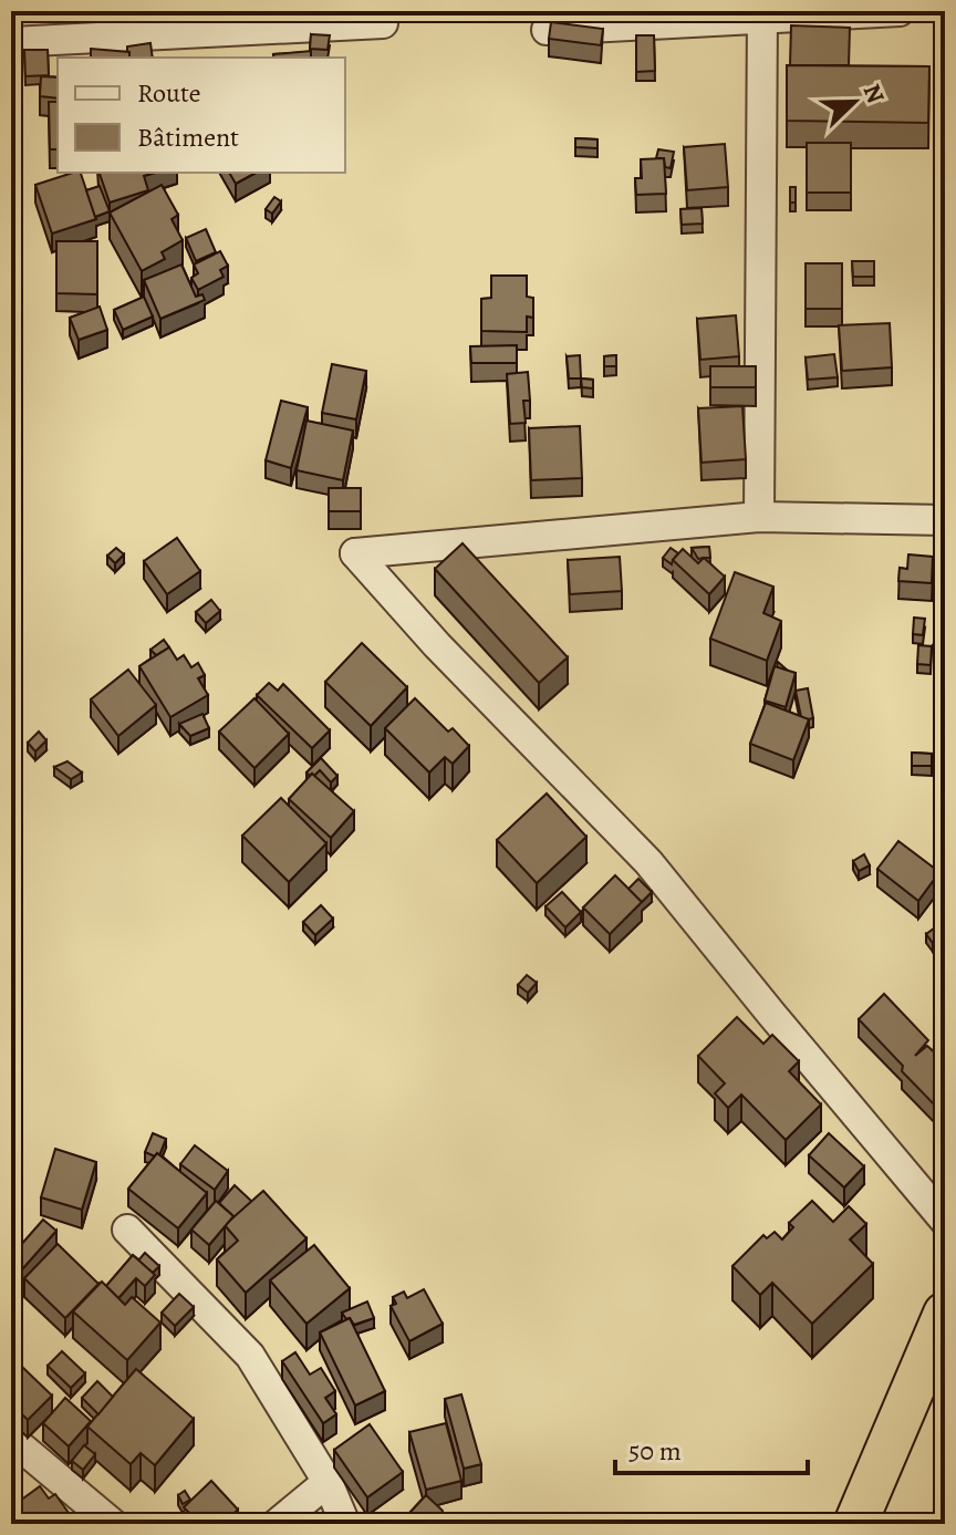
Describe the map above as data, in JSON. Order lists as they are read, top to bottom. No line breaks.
{"legend":["Route","Bâtiment"],"scale_bar":"50 m","north":"top right"}
